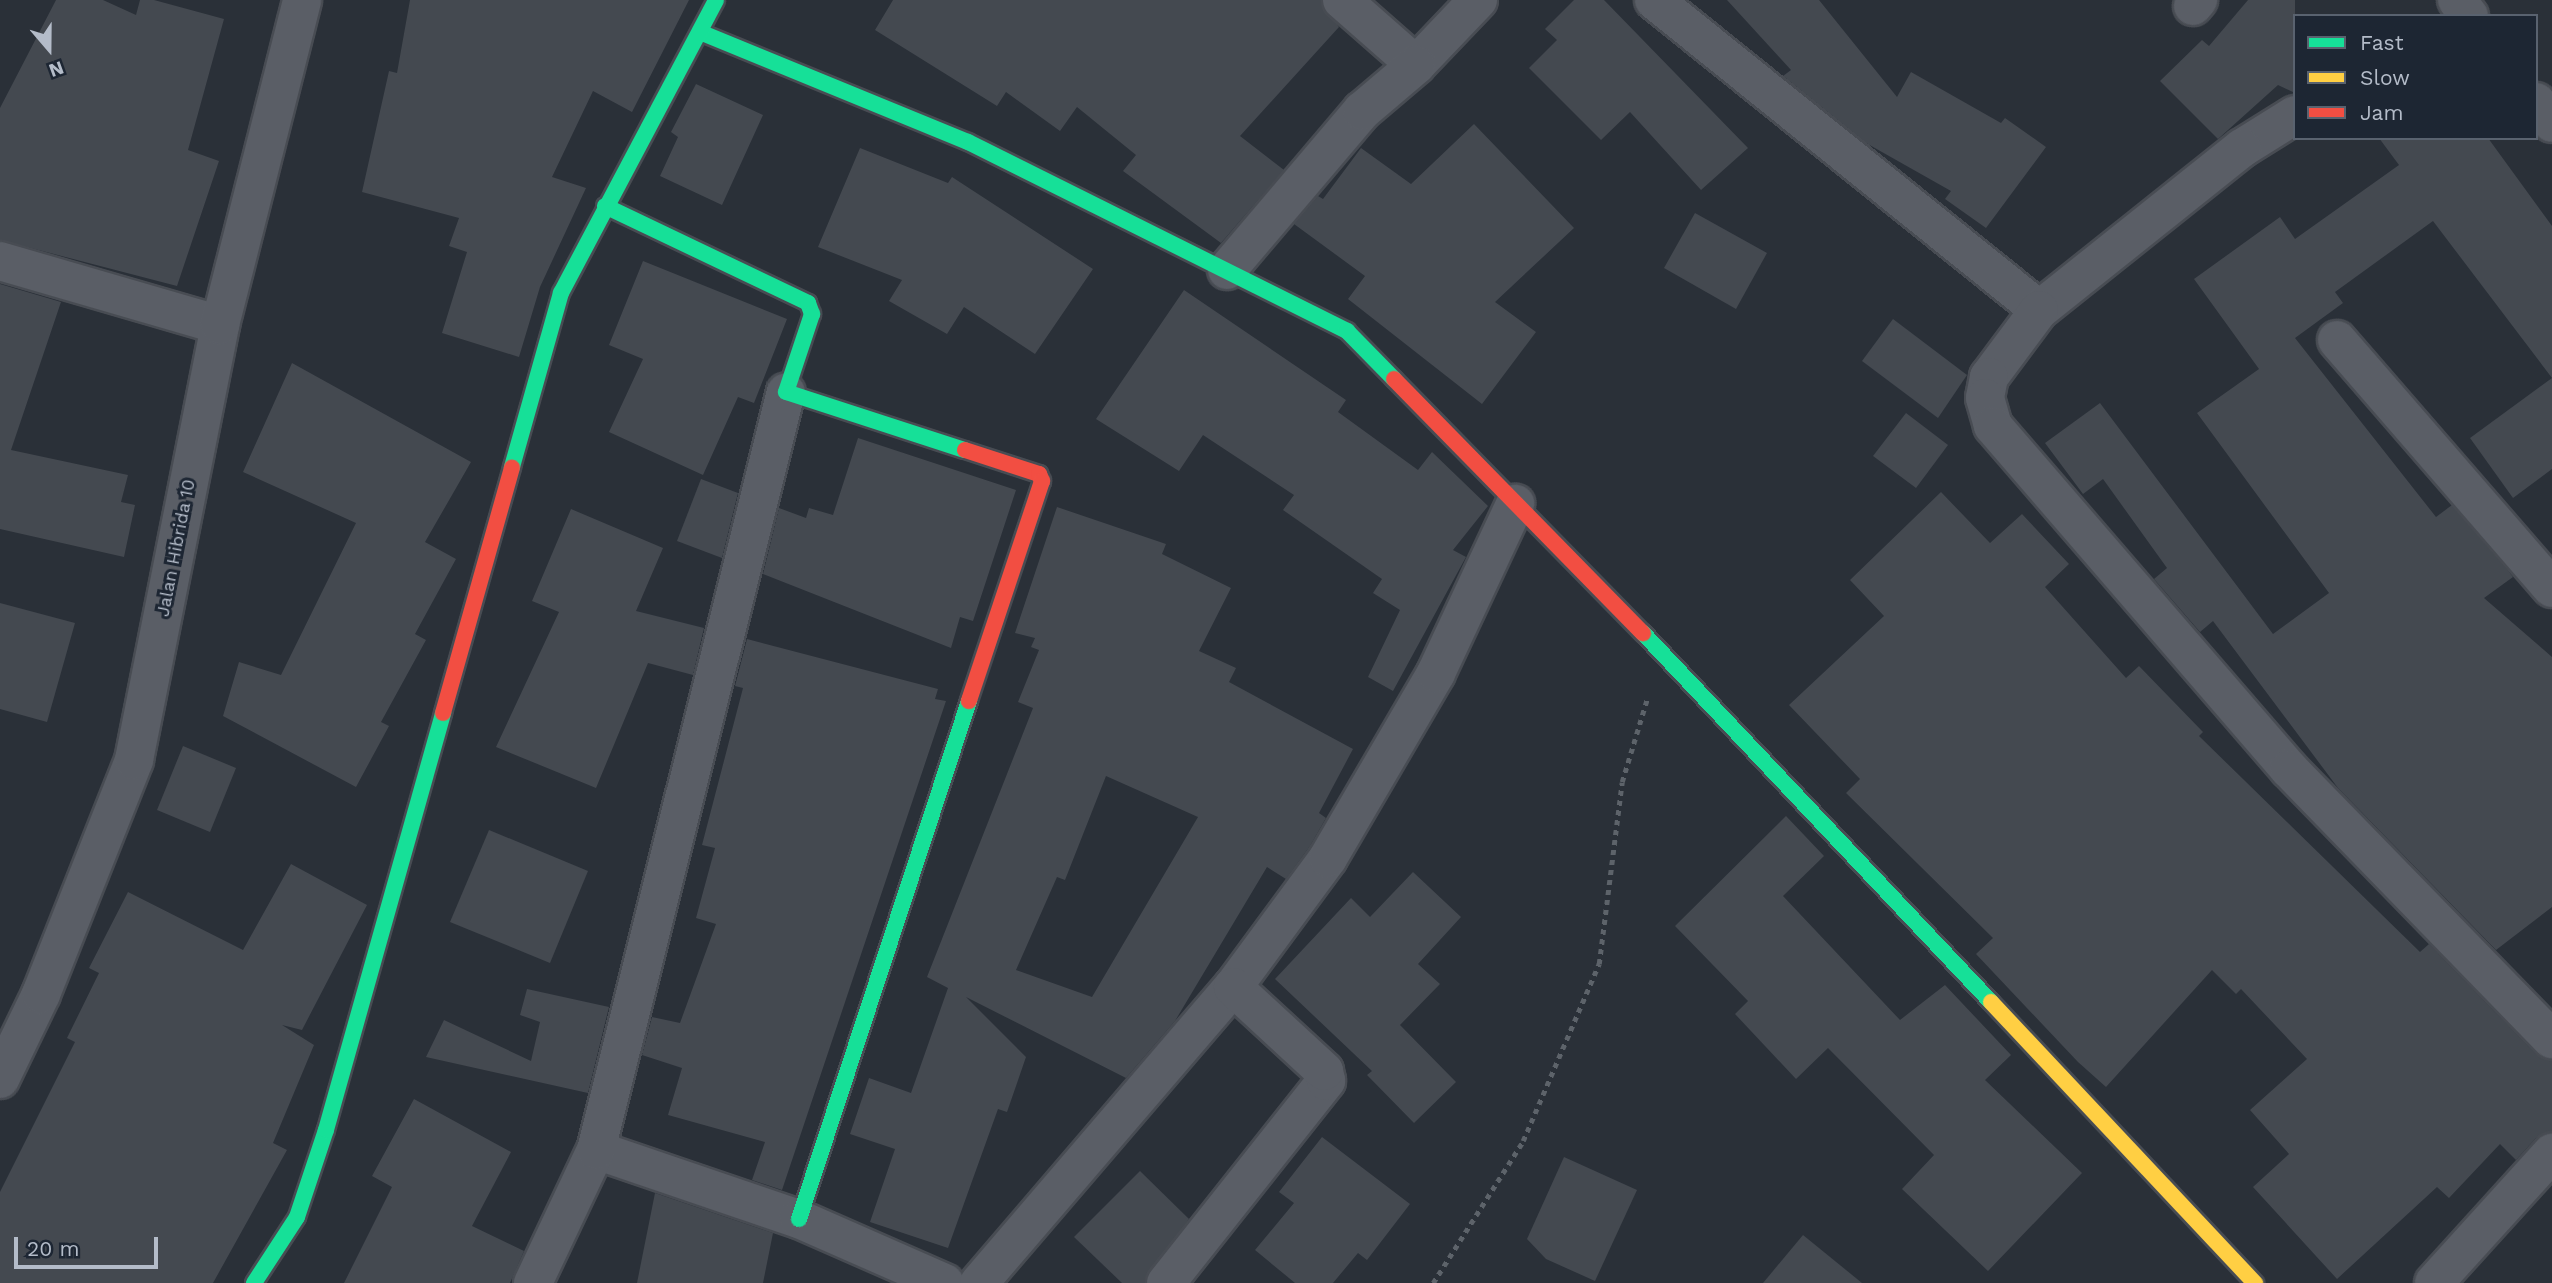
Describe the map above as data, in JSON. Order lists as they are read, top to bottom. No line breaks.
{"streets":{"street":["Jalan Hibrida 10"]},"legend":["Fast","Slow","Jam"],"scale_bar":"20 m","north":"bottom"}
